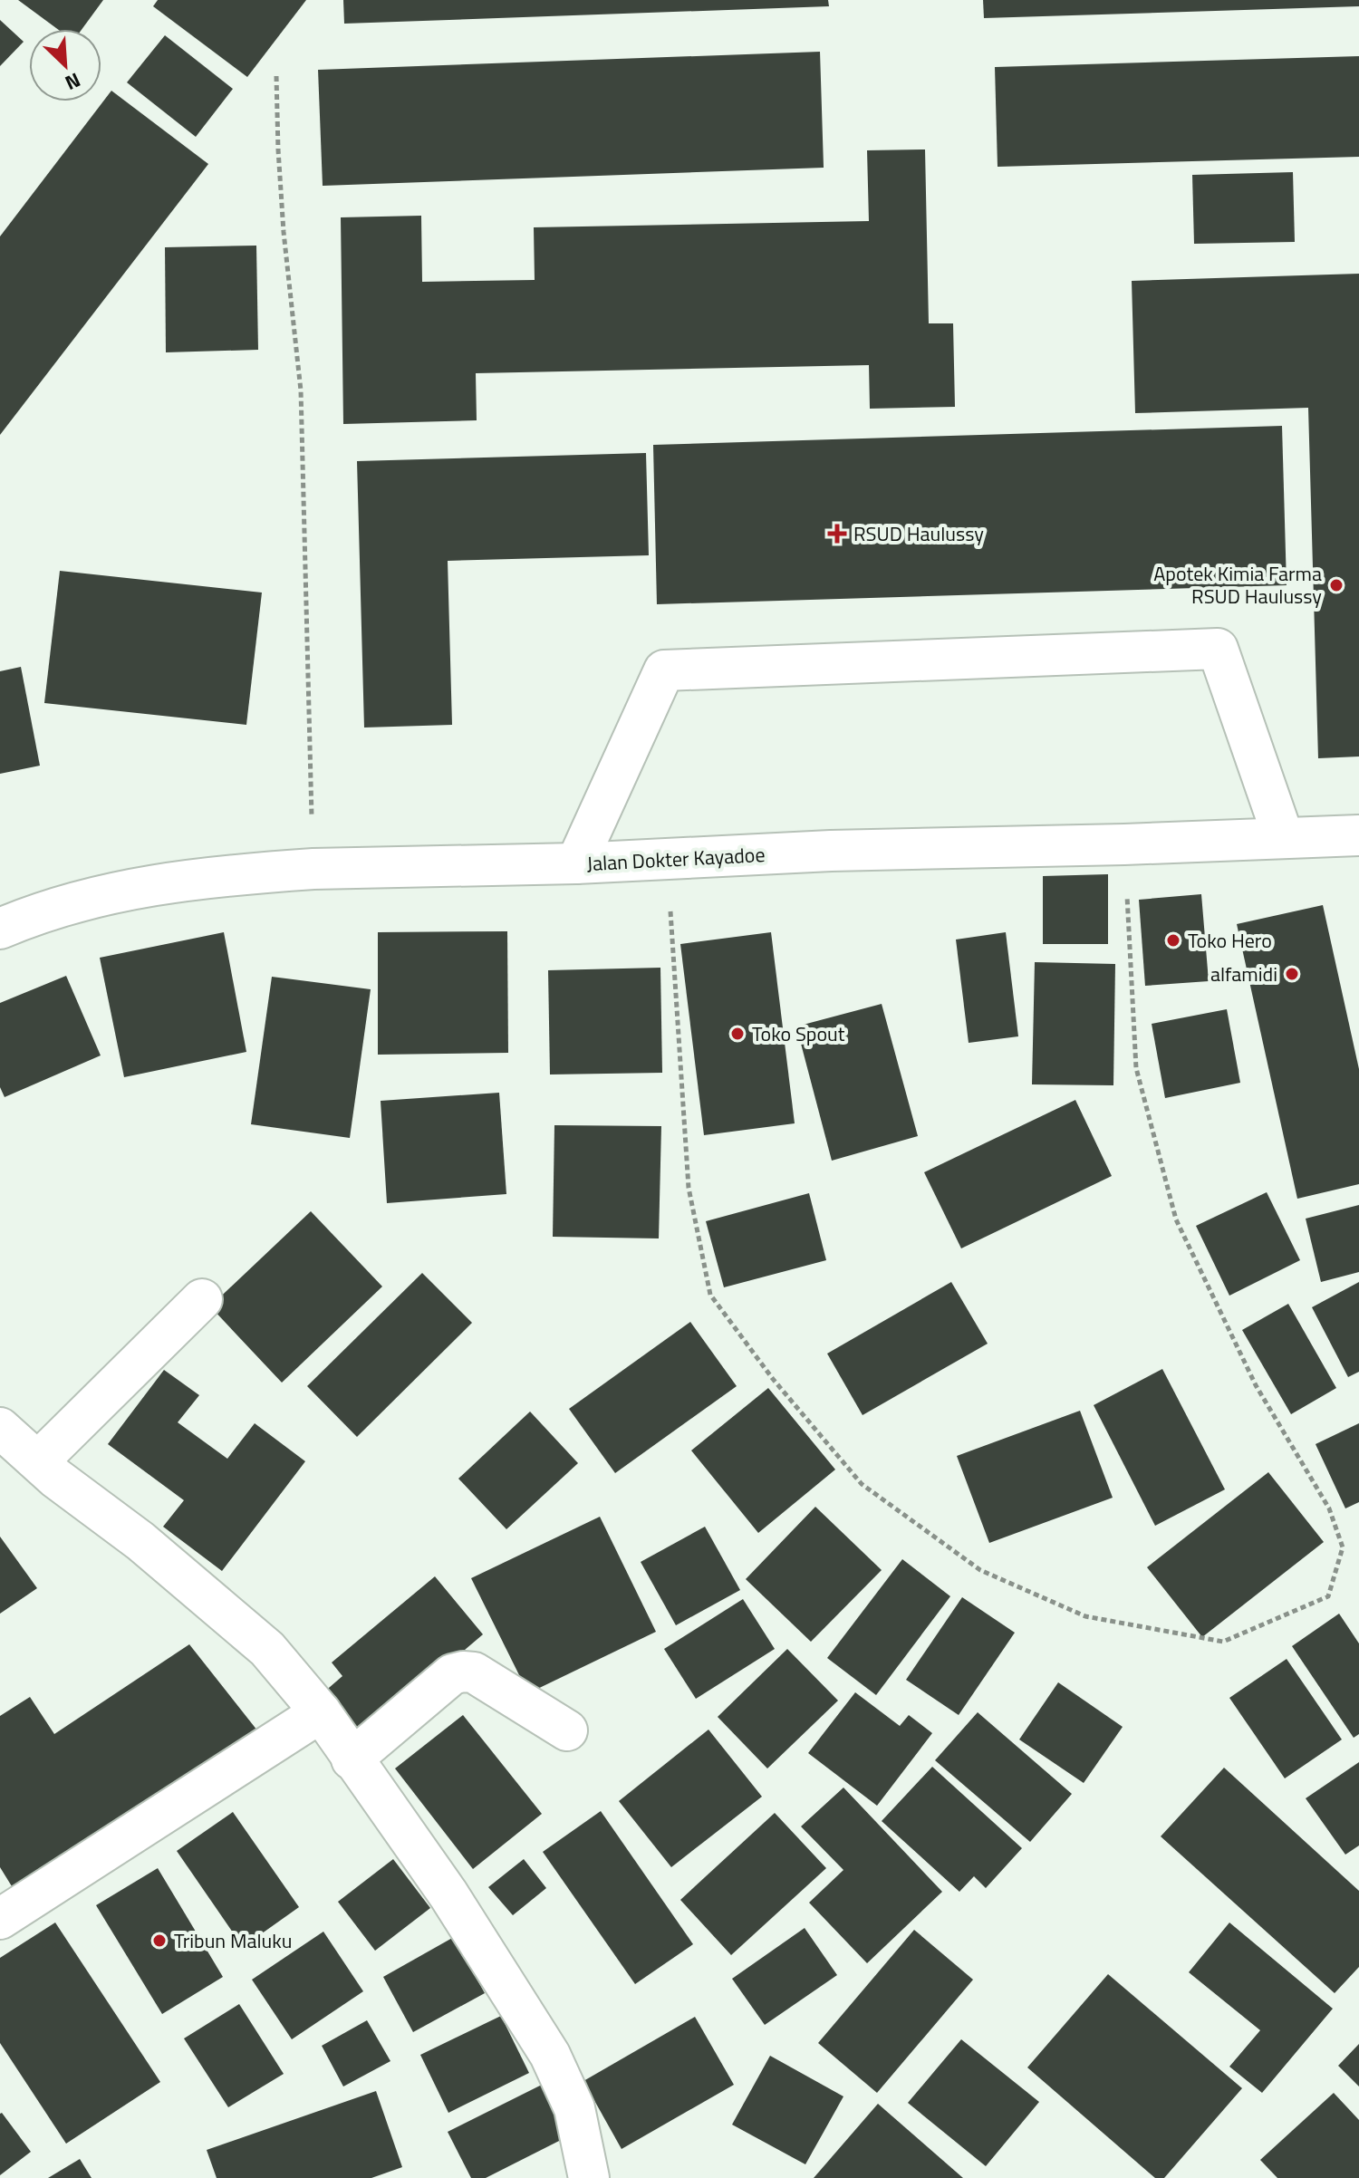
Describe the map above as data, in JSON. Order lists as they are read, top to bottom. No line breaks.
{"streets":{"street":["Jalan Dokter Kayadoe"]},"places":{"health":["RSUD Haulussy"],"other":["Apotek Kimia Farma RSUD Haulussy","Toko Hero","alfamidi","Toko Spout","Tribun Maluku"]},"north":"bottom right"}
